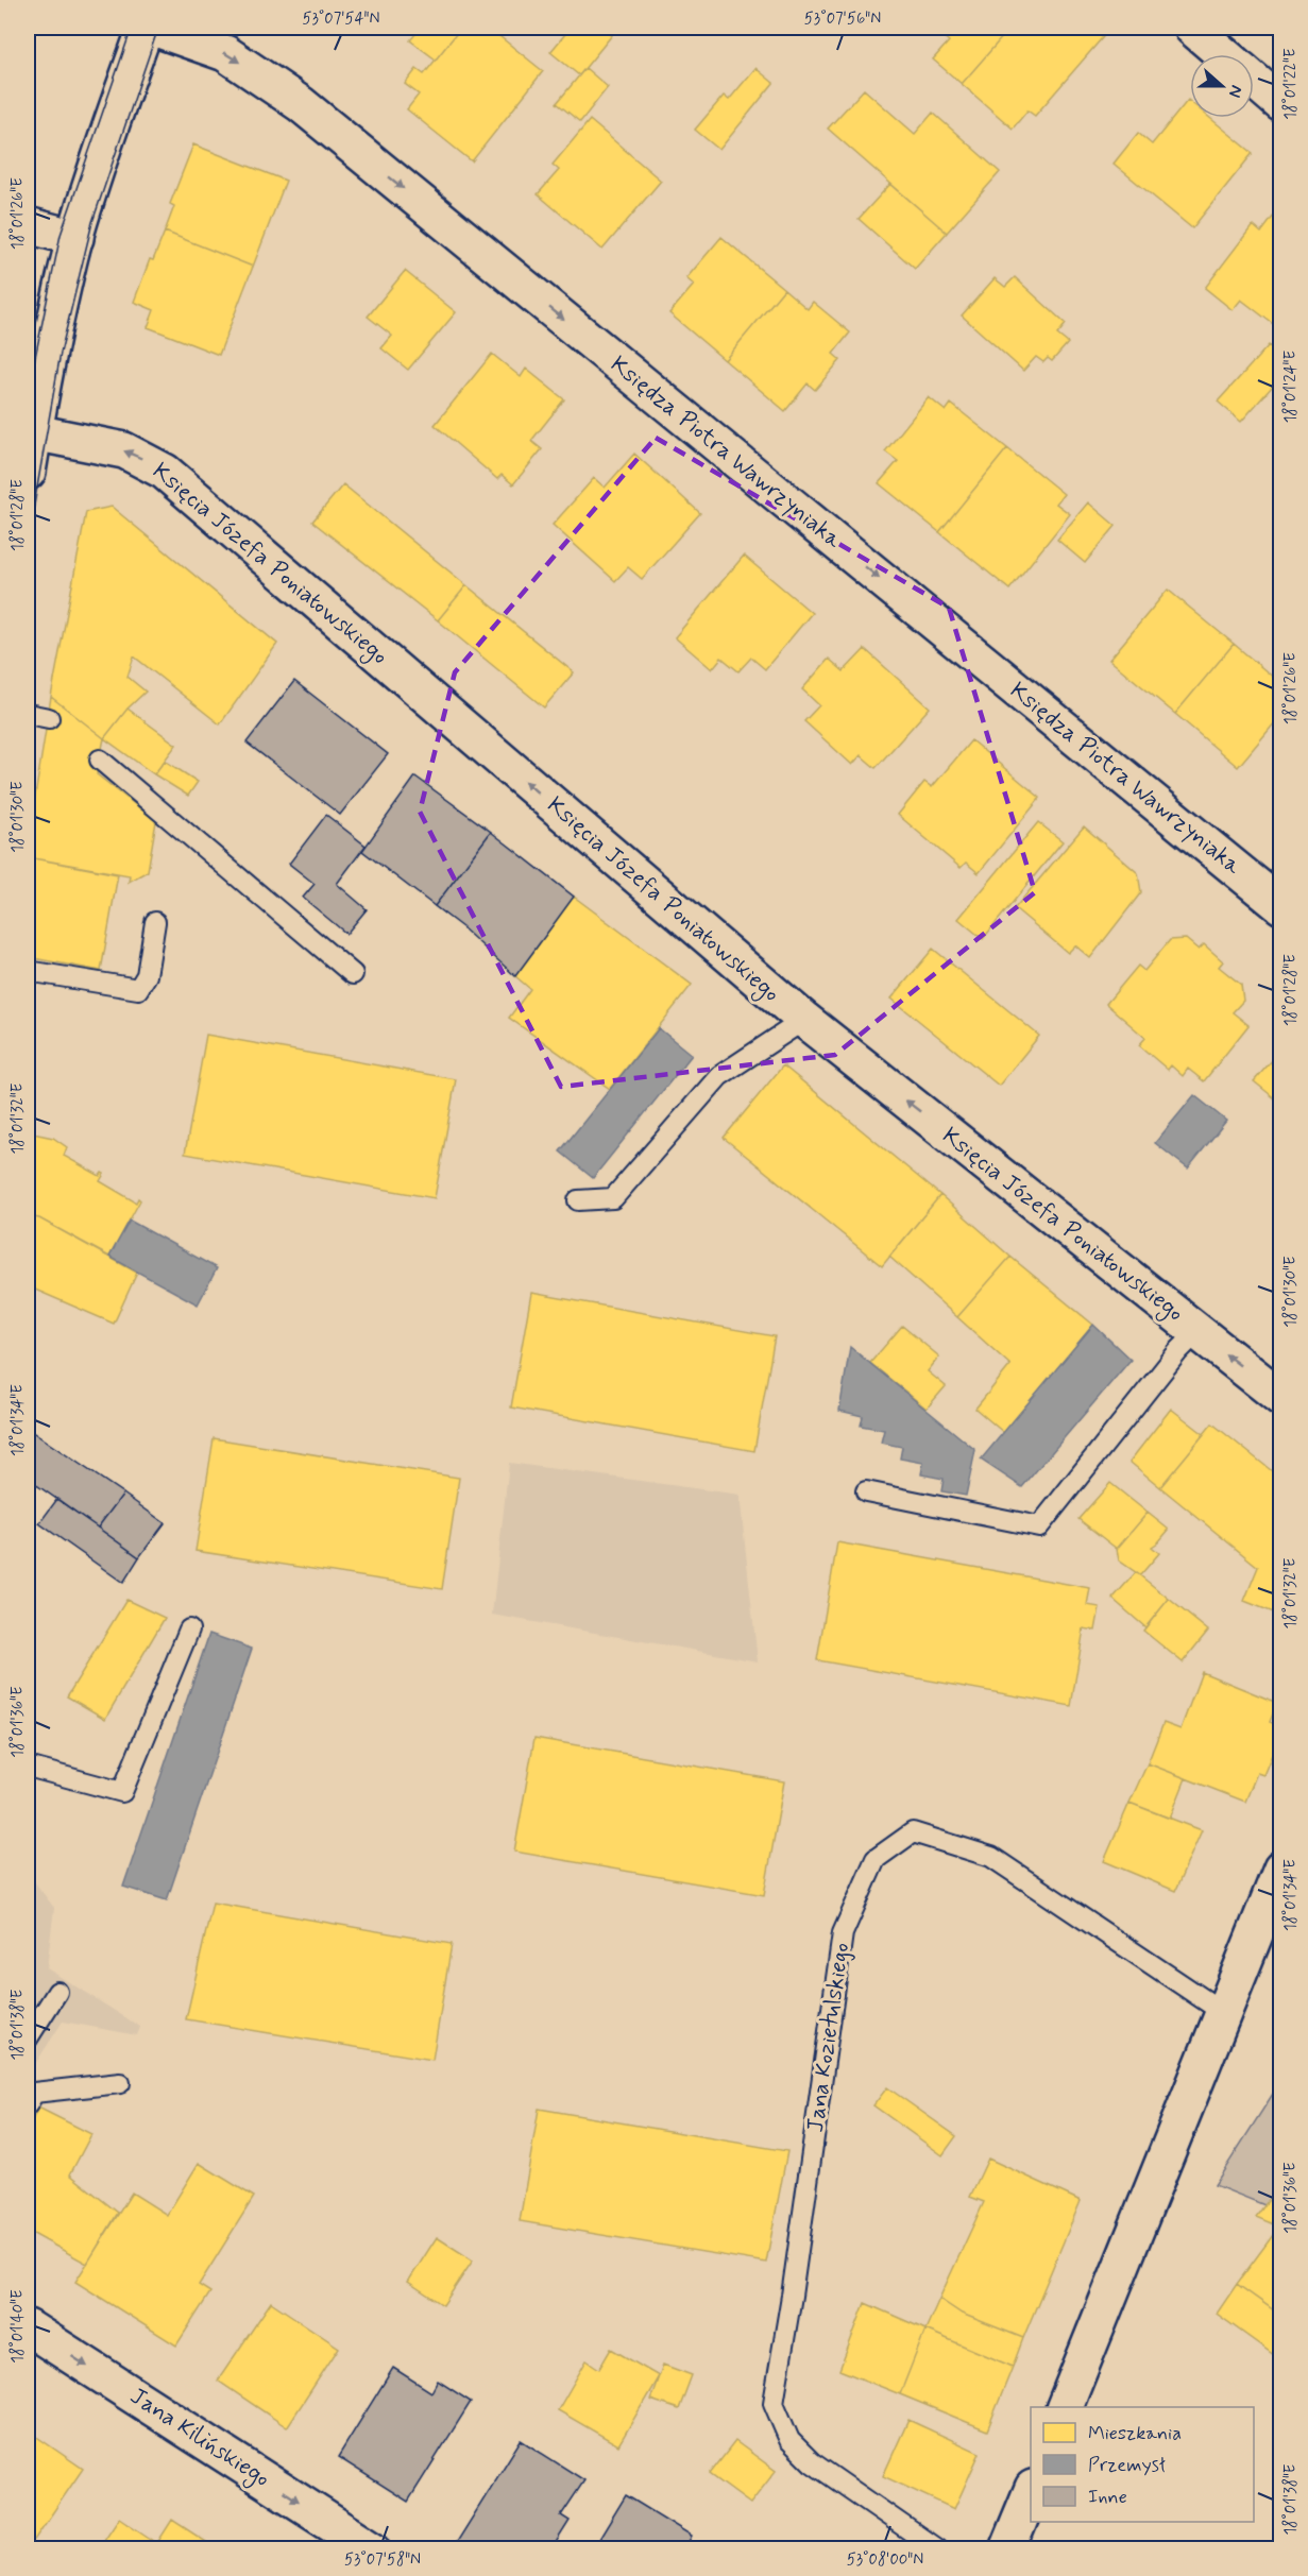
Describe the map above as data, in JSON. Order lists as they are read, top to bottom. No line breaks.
{"streets":{"street":["Księdza Piotra Wawrzyniaka","Księcia Józefa Poniatowskiego","Jana Kilińskiego"],"lane":["Jana Kozietulskiego"]},"one_way":["Księdza Piotra Wawrzyniaka","Księcia Józefa Poniatowskiego","Jana Kilińskiego"],"legend":["Mieszkania","Przemysł","Inne"],"north":"right","coordinates":["53°07'54\"N","53°07'56\"N","18°01'22\"E","18°01'26\"E","18°01'24\"E","18°01'28\"E","18°01'30\"E","18°01'32\"E","18°01'34\"E","18°01'36\"E","18°01'38\"E","18°01'40\"E","53°07'58\"N","53°08'00\"N"]}
